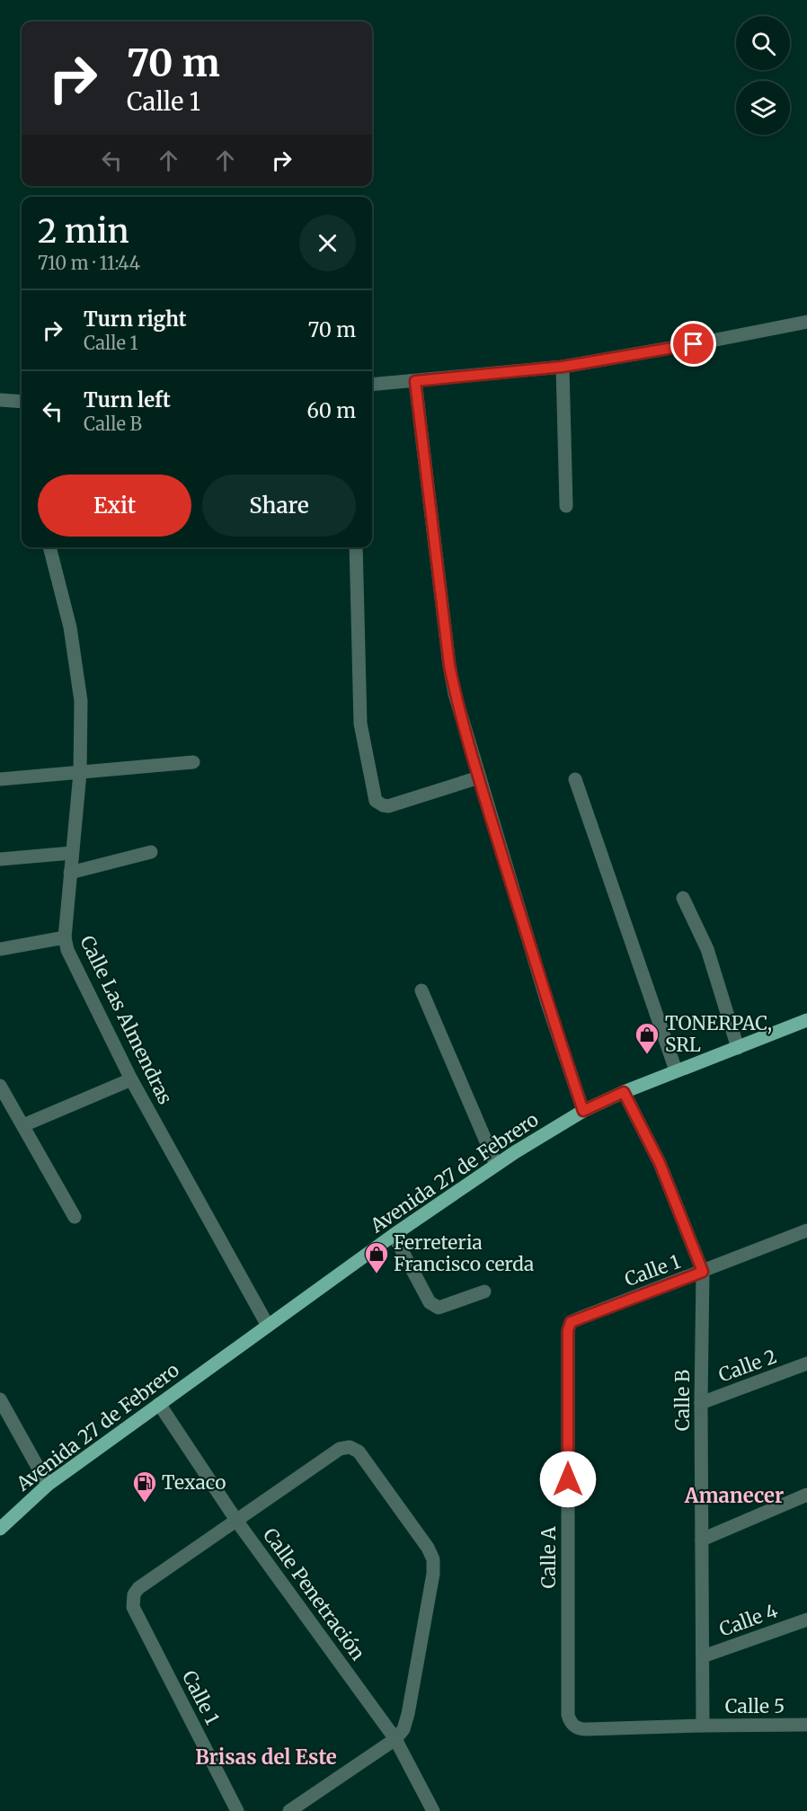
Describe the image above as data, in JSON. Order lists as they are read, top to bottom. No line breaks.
{"streets":{"main road":["Avenida 27 de Febrero"],"street":["Calle Las Almendras","Calle 1","Calle 2","Calle B","Calle A","Calle Penetración","Calle 4","Calle 5"]},"crossings":[["Calle Las Almendras","Avenida 27 de Febrero"],["Avenida 27 de Febrero","Calle B"],["Avenida 27 de Febrero","Calle Penetración"],["Calle 1","Calle B"],["Calle 1","Calle A"],["Calle 1","Calle Penetración"],["Calle 2","Calle B"],["Calle B","Calle 4"],["Calle B","Calle 5"],["Calle A","Calle 5"]],"districts":["Amanecer","Brisas del Este"],"places":{"shop":["TONERPAC, SRL","Ferreteria Francisco cerda"],"fuel station":["Texaco"]},"page":{"turn":["70 m","Calle 1"],"heading":["2 min","710 m · 11:44"],"list":[{"name":"Turn right","note":"Calle 1","value":"70 m"},{"name":"Turn left","note":"Calle B","value":"60 m"}],"buttons":["Exit","Share"]}}
